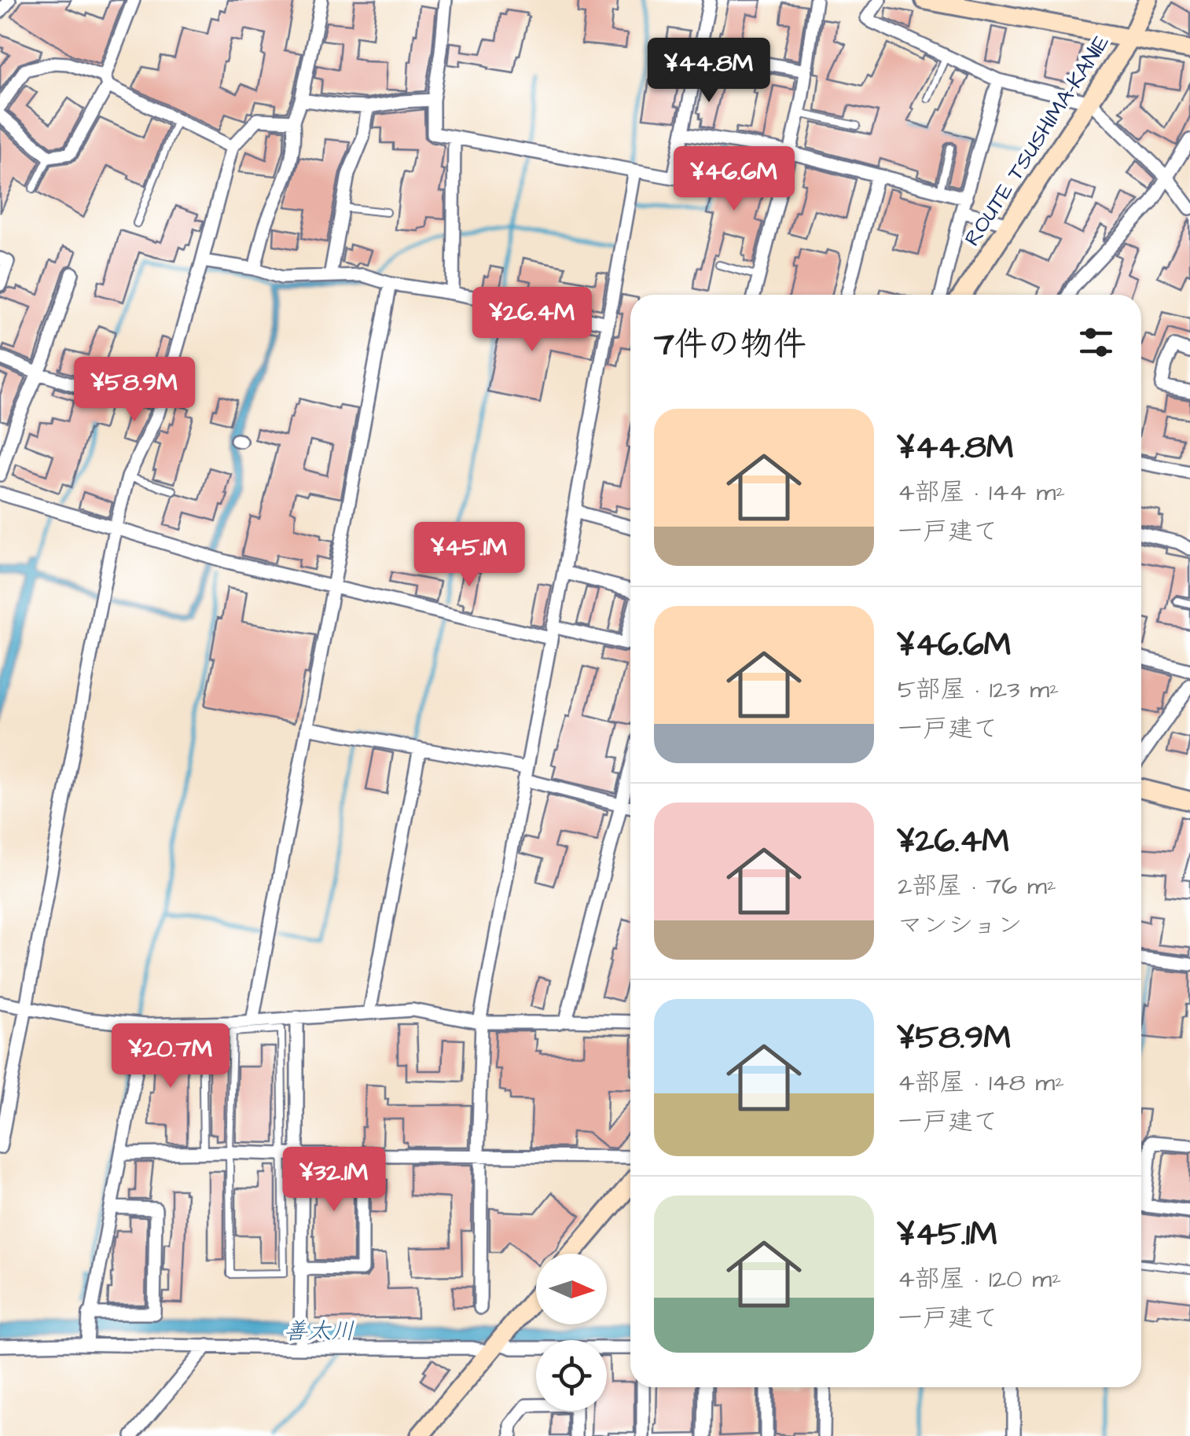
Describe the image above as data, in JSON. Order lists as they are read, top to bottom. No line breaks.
{"streets":{"main road":["ROUTE TSUSHIMA-KANIE"]},"water":["善太川"],"north":"right","page":{"price":["¥44.8M","¥46.6M","¥26.4M","¥58.9M","¥45.1M","¥20.7M","¥32.1M"],"heading":"7件の物件","list":[{"name":"¥44.8M","note":"4部屋 · 144 m² · 一戸建て"},{"name":"¥46.6M","note":"5部屋 · 123 m² · 一戸建て"},{"name":"¥26.4M","note":"2部屋 · 76 m² · マンション"},{"name":"¥58.9M","note":"4部屋 · 148 m² · 一戸建て"},{"name":"¥45.1M","note":"4部屋 · 120 m² · 一戸建て"}]}}
